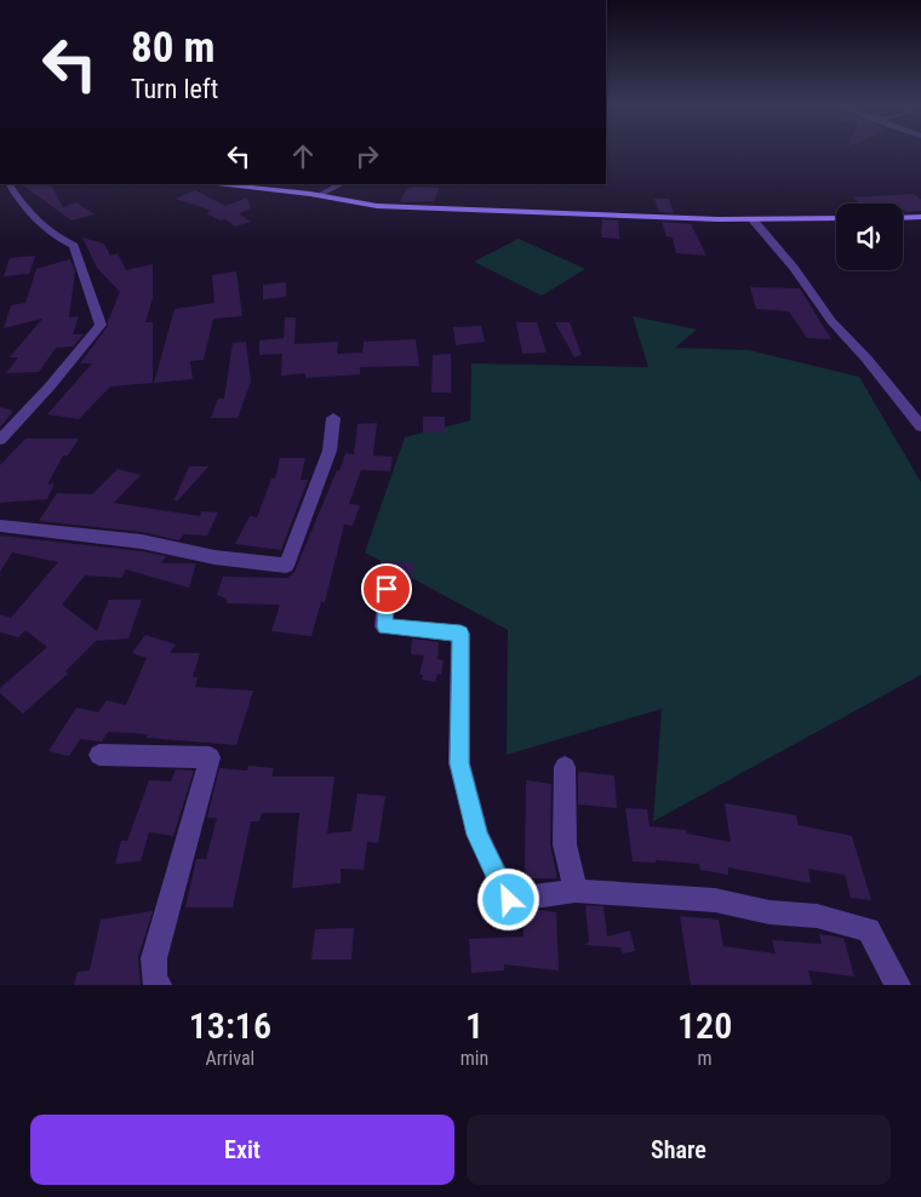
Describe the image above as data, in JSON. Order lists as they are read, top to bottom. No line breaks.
{"page":{"turn":["80 m","Turn left"],"eta":["13:16","Arrival","1","min","120","m"],"buttons":["Exit","Share"]}}
